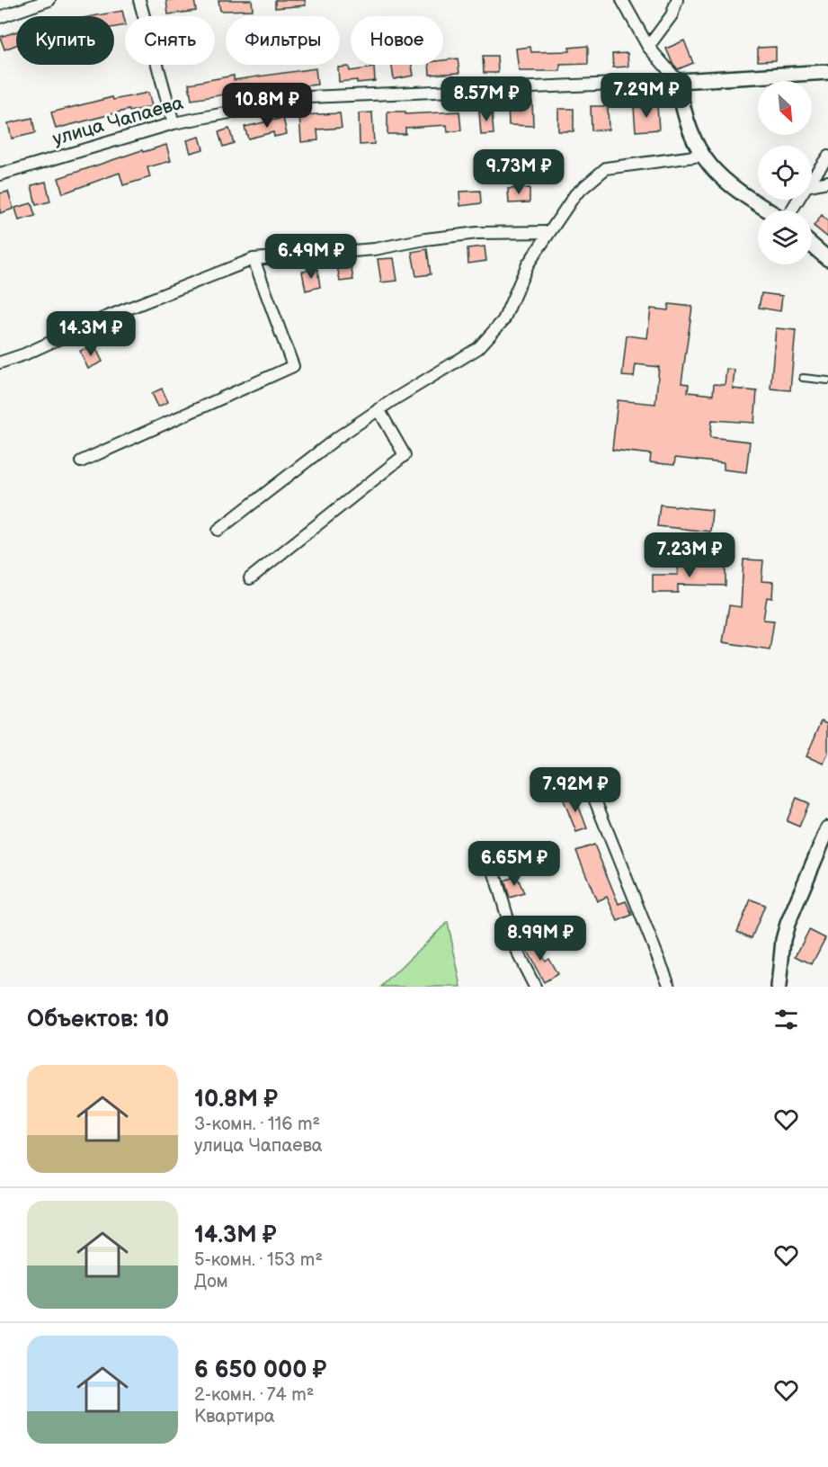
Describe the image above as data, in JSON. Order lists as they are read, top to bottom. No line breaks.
{"streets":{"street":["улица Чапаева"]},"north":"bottom right","page":{"chip":["Купить","Снять","Фильтры","Новое"],"price":["7.29M ₽","8.57M ₽","10.8M ₽","9.73M ₽","6.49M ₽","14.3M ₽","7.23M ₽","7.92M ₽","6.65M ₽","8.99M ₽"],"heading":"Объектов: 10","list":[{"name":"10.8M ₽","note":"3-комн. · 116 m² · улица Чапаева"},{"name":"14.3M ₽","note":"5-комн. · 153 m² · Дом"},{"name":"6 650 000 ₽","note":"2-комн. · 74 m² · Квартира"}]}}
